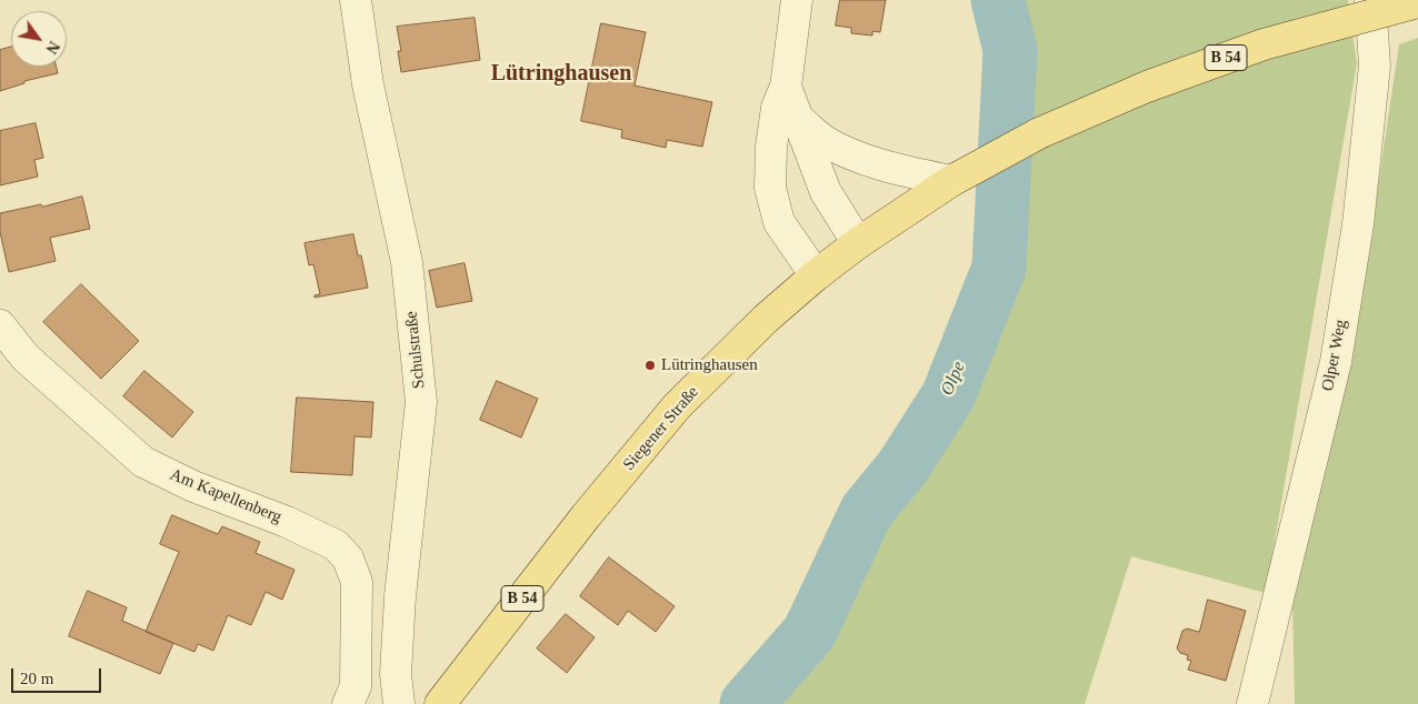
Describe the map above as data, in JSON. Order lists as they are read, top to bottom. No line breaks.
{"streets":{"main road":["B 54","Siegener Straße"],"street":["Schulstraße","Olper Weg","Am Kapellenberg"]},"crossings":[["B 54","Siegener Straße"]],"districts":["Lütringhausen"],"water":["Olpe"],"places":["Lütringhausen"],"scale_bar":"20 m","north":"bottom right"}
